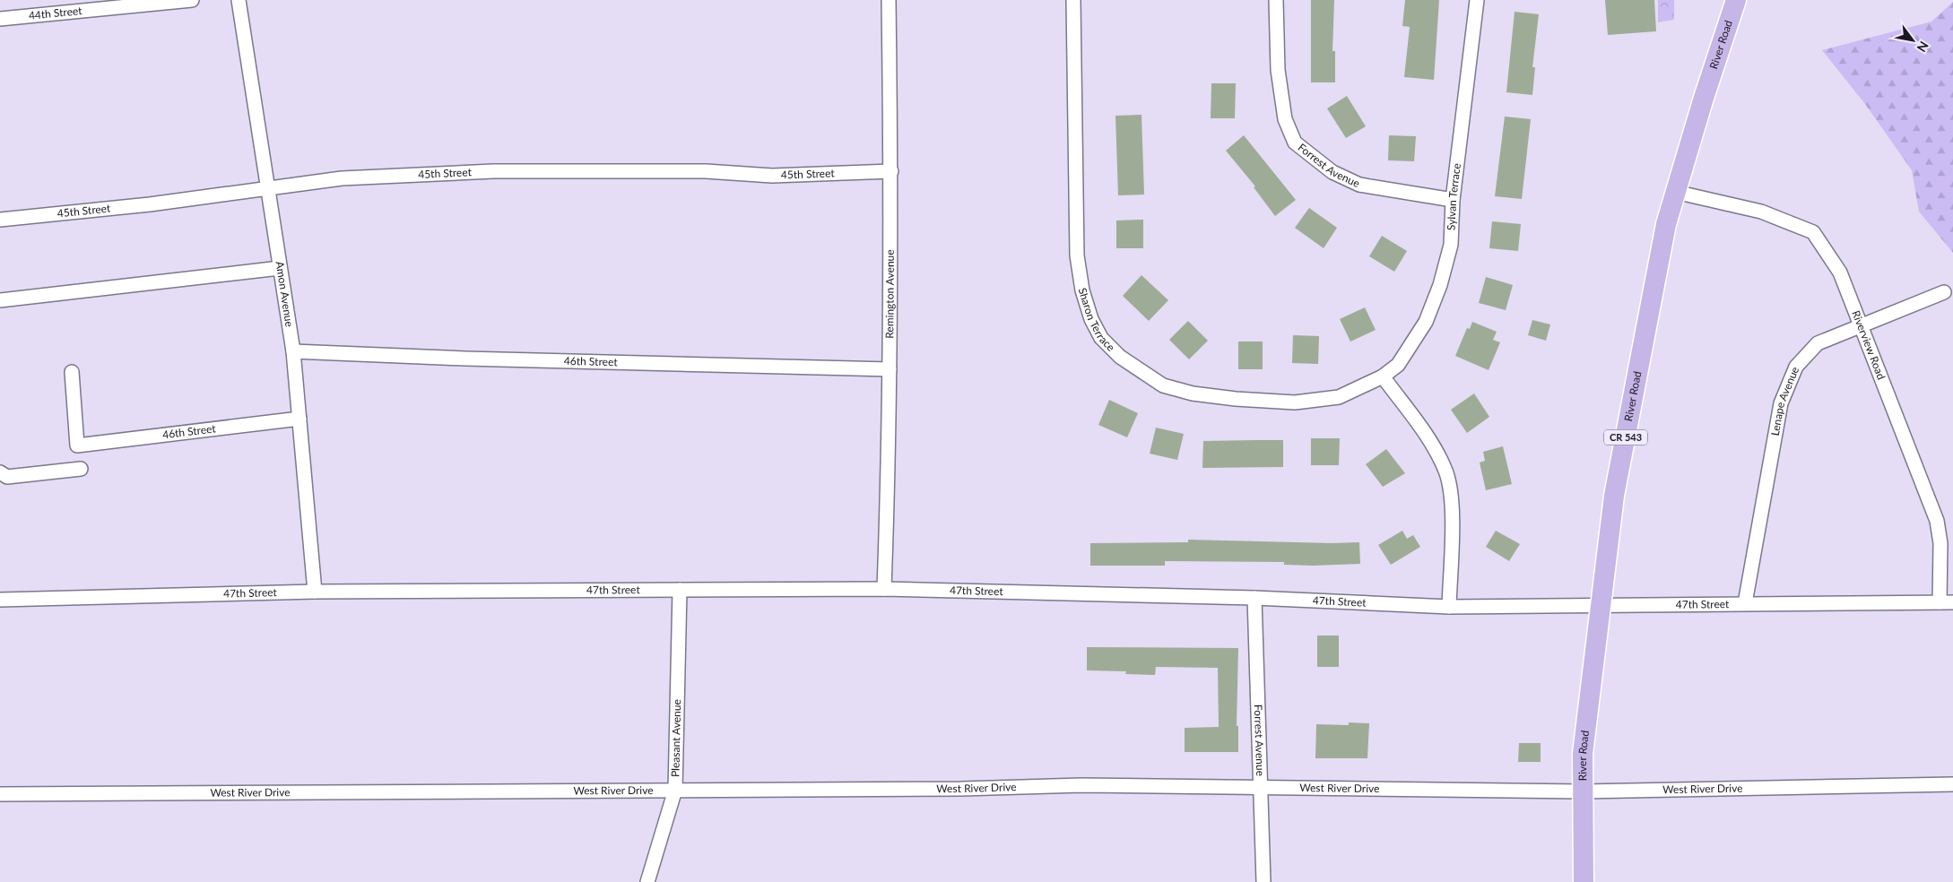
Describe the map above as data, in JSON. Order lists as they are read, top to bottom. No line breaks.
{"streets":{"main road":["River Road","CR 543"],"street":["44th Street","Forrest Avenue","45th Street","Sylvan Terrace","Amon Avenue","Remington Avenue","Sharon Terrace","Riverview Road","46th Street","Lenape Avenue","47th Street","Pleasant Avenue","West River Drive"]},"crossings":[["River Road","Riverview Road"],["River Road","47th Street"],["River Road","West River Drive"],["Forrest Avenue","Sylvan Terrace"],["Forrest Avenue","47th Street"],["Forrest Avenue","West River Drive"],["45th Street","Amon Avenue"],["45th Street","Remington Avenue"],["Sylvan Terrace","Sharon Terrace"],["Amon Avenue","46th Street"],["Amon Avenue","47th Street"],["Remington Avenue","46th Street"],["Remington Avenue","47th Street"],["Riverview Road","Lenape Avenue"],["Riverview Road","47th Street"],["Lenape Avenue","47th Street"],["47th Street","Pleasant Avenue"],["Pleasant Avenue","West River Drive"]],"north":"bottom right"}
